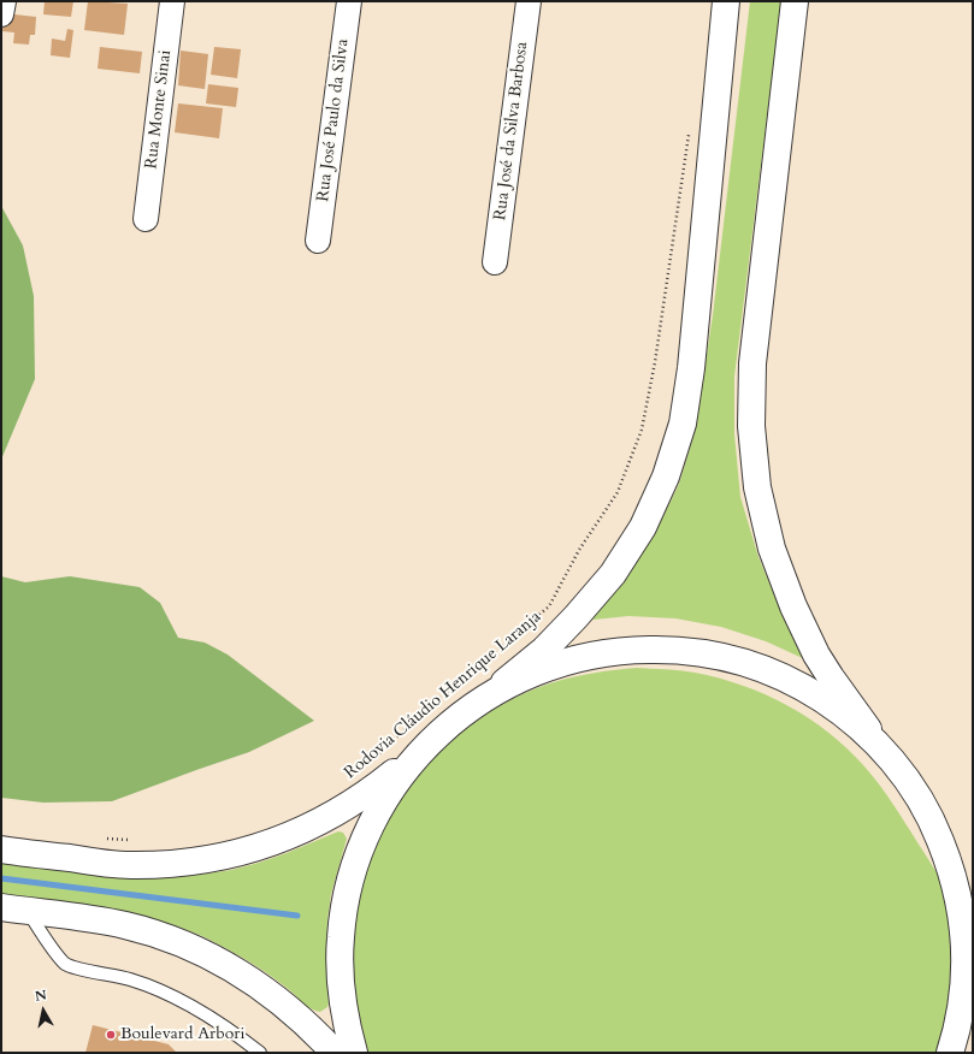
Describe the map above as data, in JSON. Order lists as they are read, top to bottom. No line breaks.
{"streets":{"main road":["Rodovia Cláudio Henrique Laranja"],"street":["Rua Monte Sinai","Rua José Paulo da Silva","Rua José da Silva Barbosa"]},"places":["Boulevard Arbori"],"north":"top"}
